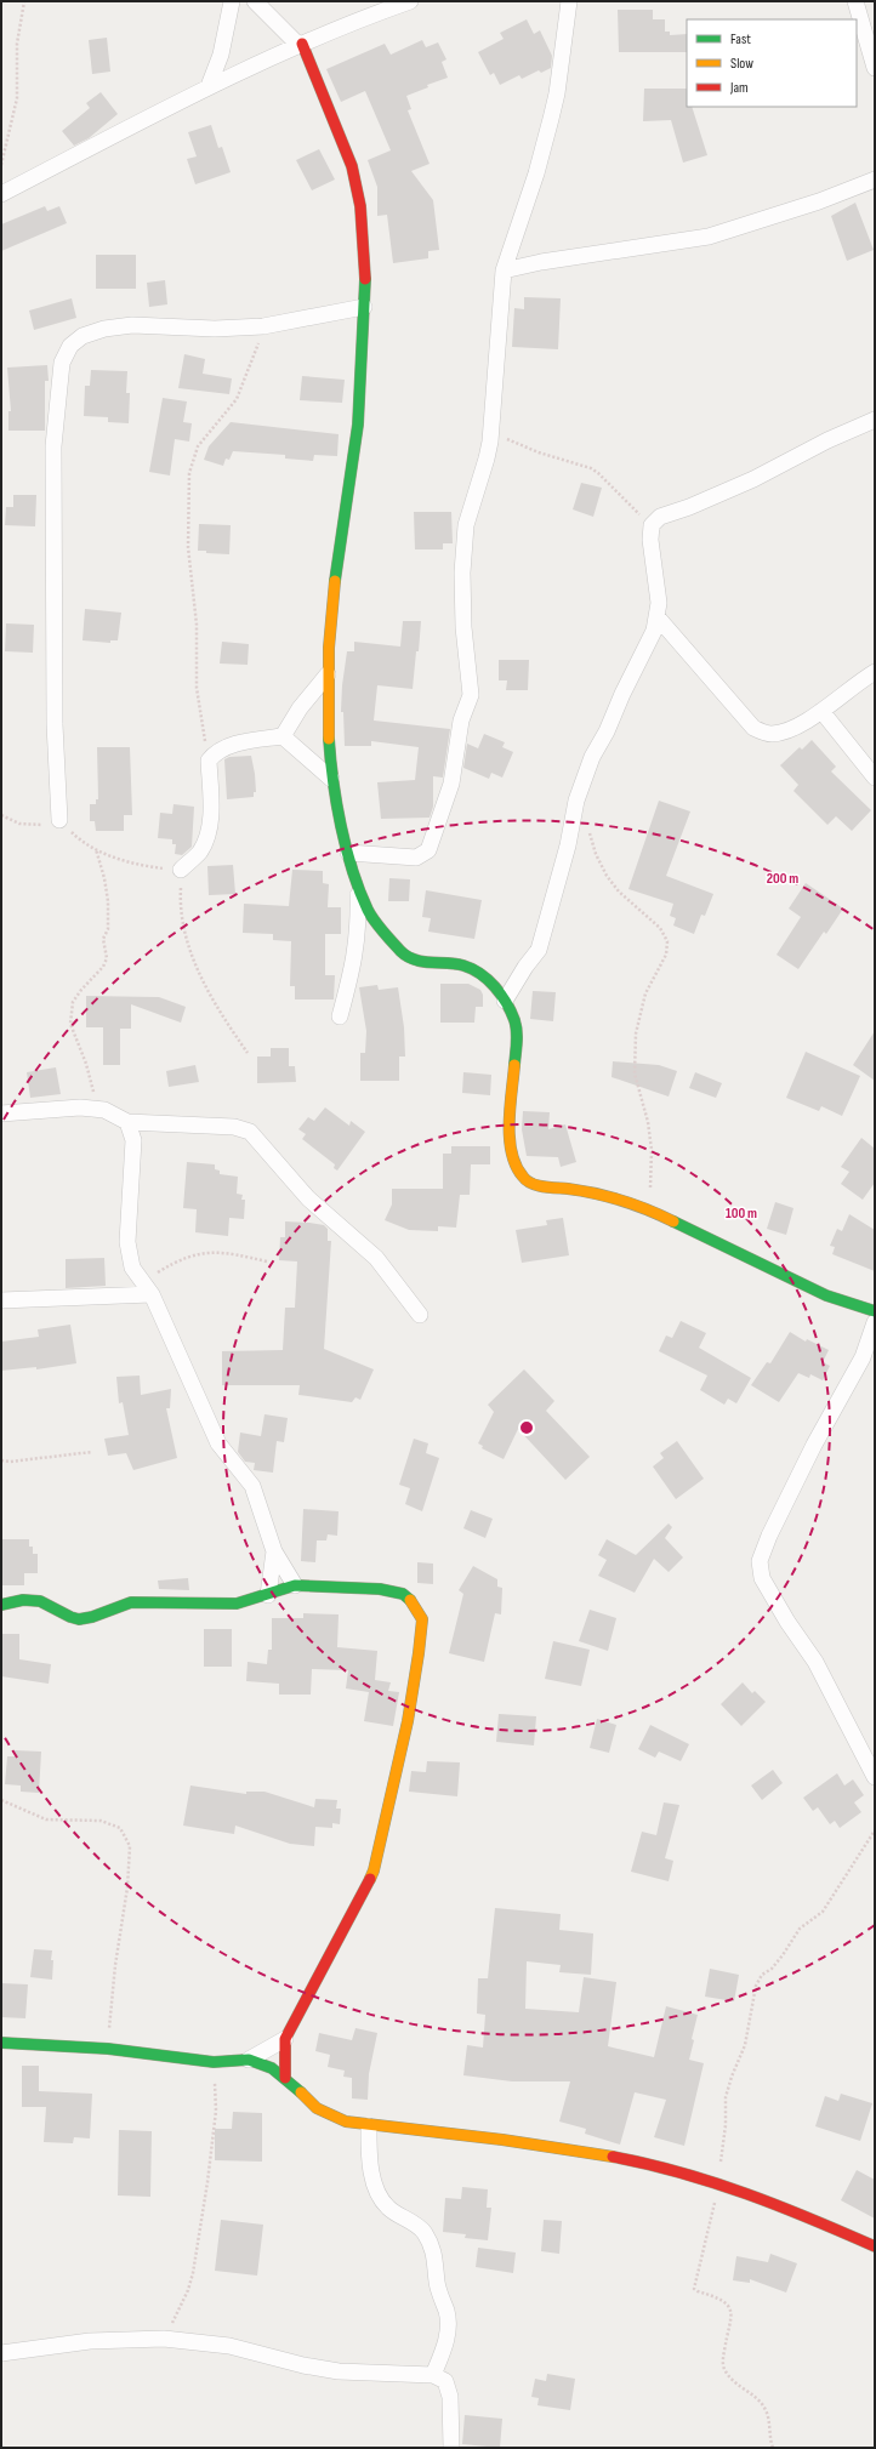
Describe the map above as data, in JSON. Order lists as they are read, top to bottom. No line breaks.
{"legend":["Fast","Slow","Jam"],"rings":["200 m","100 m"]}
